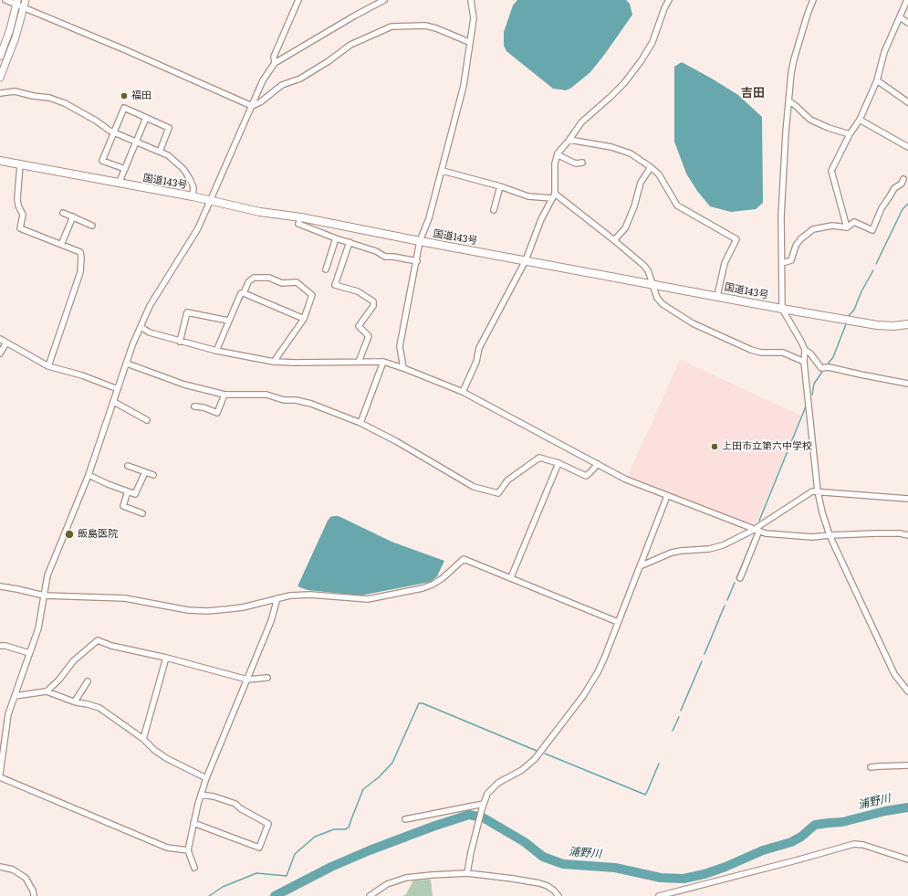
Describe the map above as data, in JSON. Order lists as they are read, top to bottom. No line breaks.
{"streets":{"highway":["国道143号"]},"districts":["吉田"],"water":["浦野川"],"places":["福田","上田市立第六中学校","飯島医院"]}
